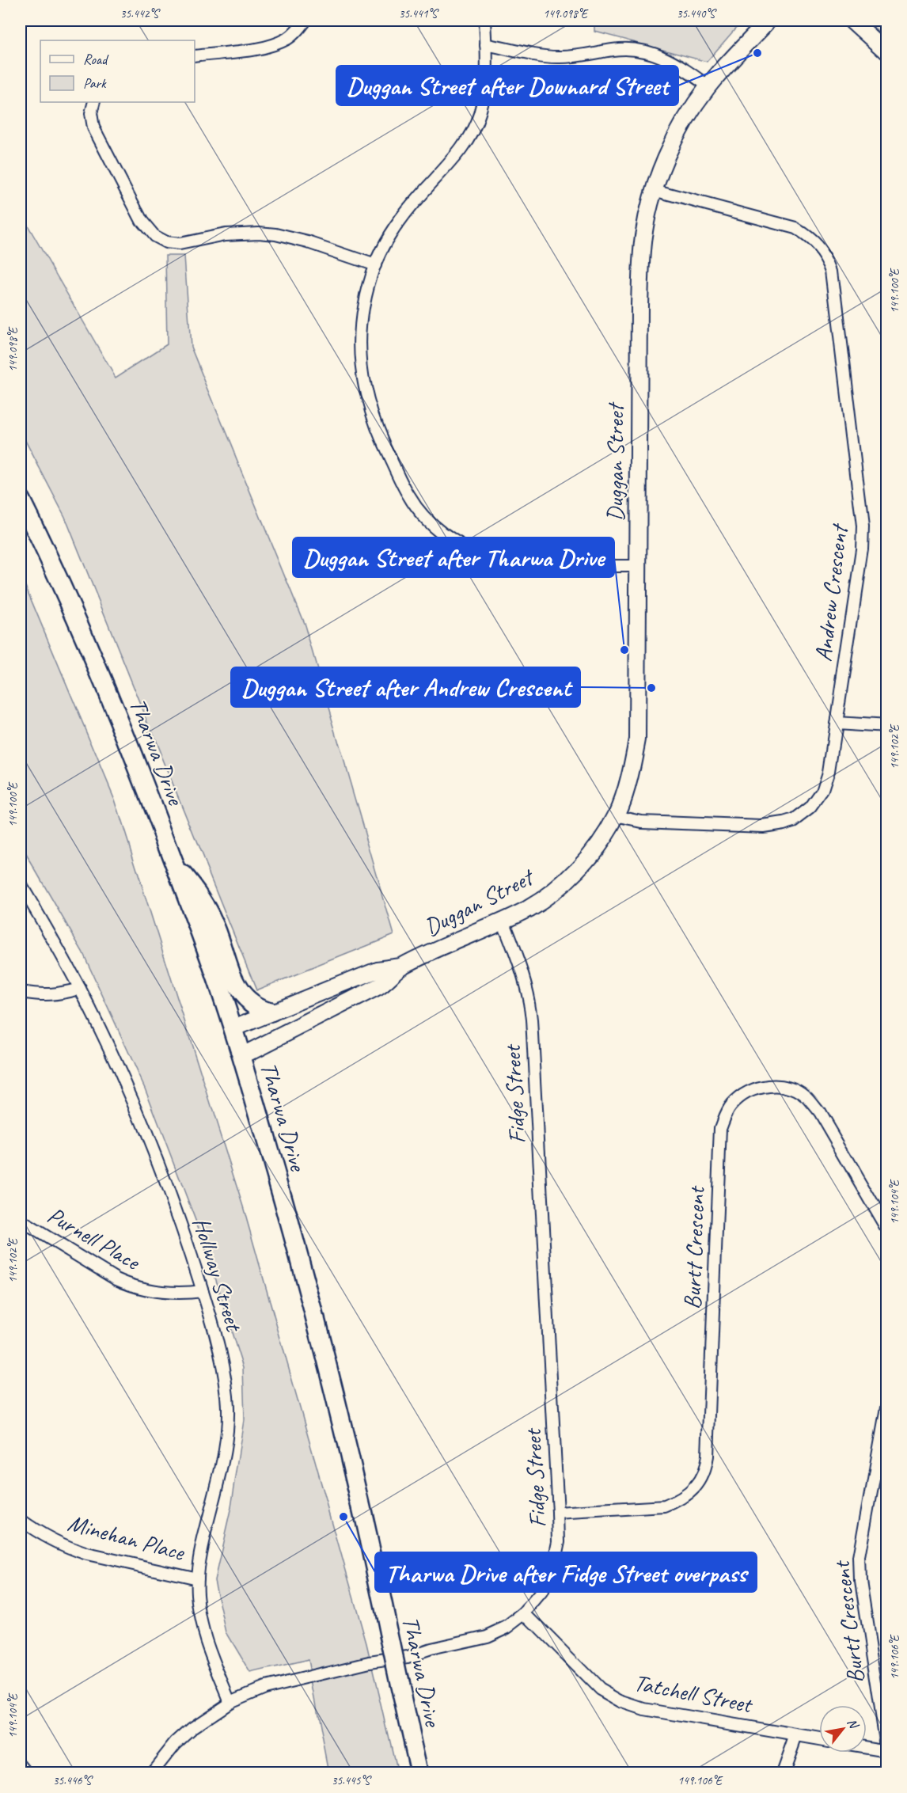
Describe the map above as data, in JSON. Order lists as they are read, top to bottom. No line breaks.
{"streets":{"main road":["Tharwa Drive"],"street":["Duggan Street","Andrew Crescent","Fidge Street","Purnell Place","Burtt Crescent","Hollway Street","Minehan Place","Tatchell Street"]},"crossings":[["Duggan Street","Andrew Crescent"],["Duggan Street","Tharwa Drive"],["Duggan Street","Fidge Street"],["Fidge Street","Burtt Crescent"],["Fidge Street","Hollway Street"],["Fidge Street","Tatchell Street"],["Purnell Place","Hollway Street"],["Hollway Street","Minehan Place"]],"places":["Duggan Street after Downard Street","Duggan Street after Tharwa Drive","Duggan Street after Andrew Crescent","Tharwa Drive after Fidge Street overpass"],"legend":["Road","Park"],"north":"top right","coordinates":["35.442°S","35.441°S","149.098°E","35.440°S","149.100°E","149.102°E","149.104°E","149.106°E","35.446°S","35.445°S"]}
